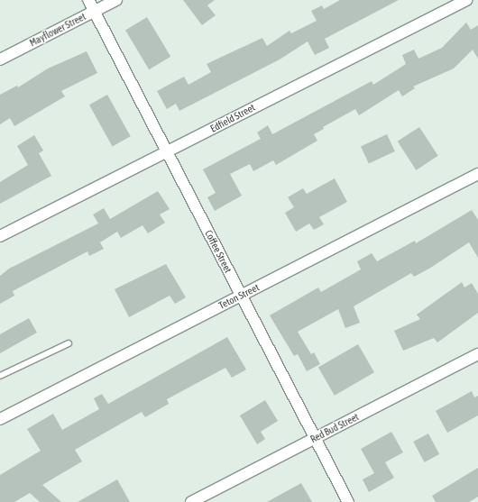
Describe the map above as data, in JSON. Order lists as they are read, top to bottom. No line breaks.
{"streets":{"street":["Mayflower Street","Edfield Street","Coffee Street","Teton Street","Red Bud Street"]},"crossings":[["Mayflower Street","Coffee Street"],["Edfield Street","Coffee Street"],["Coffee Street","Teton Street"],["Coffee Street","Red Bud Street"]]}
